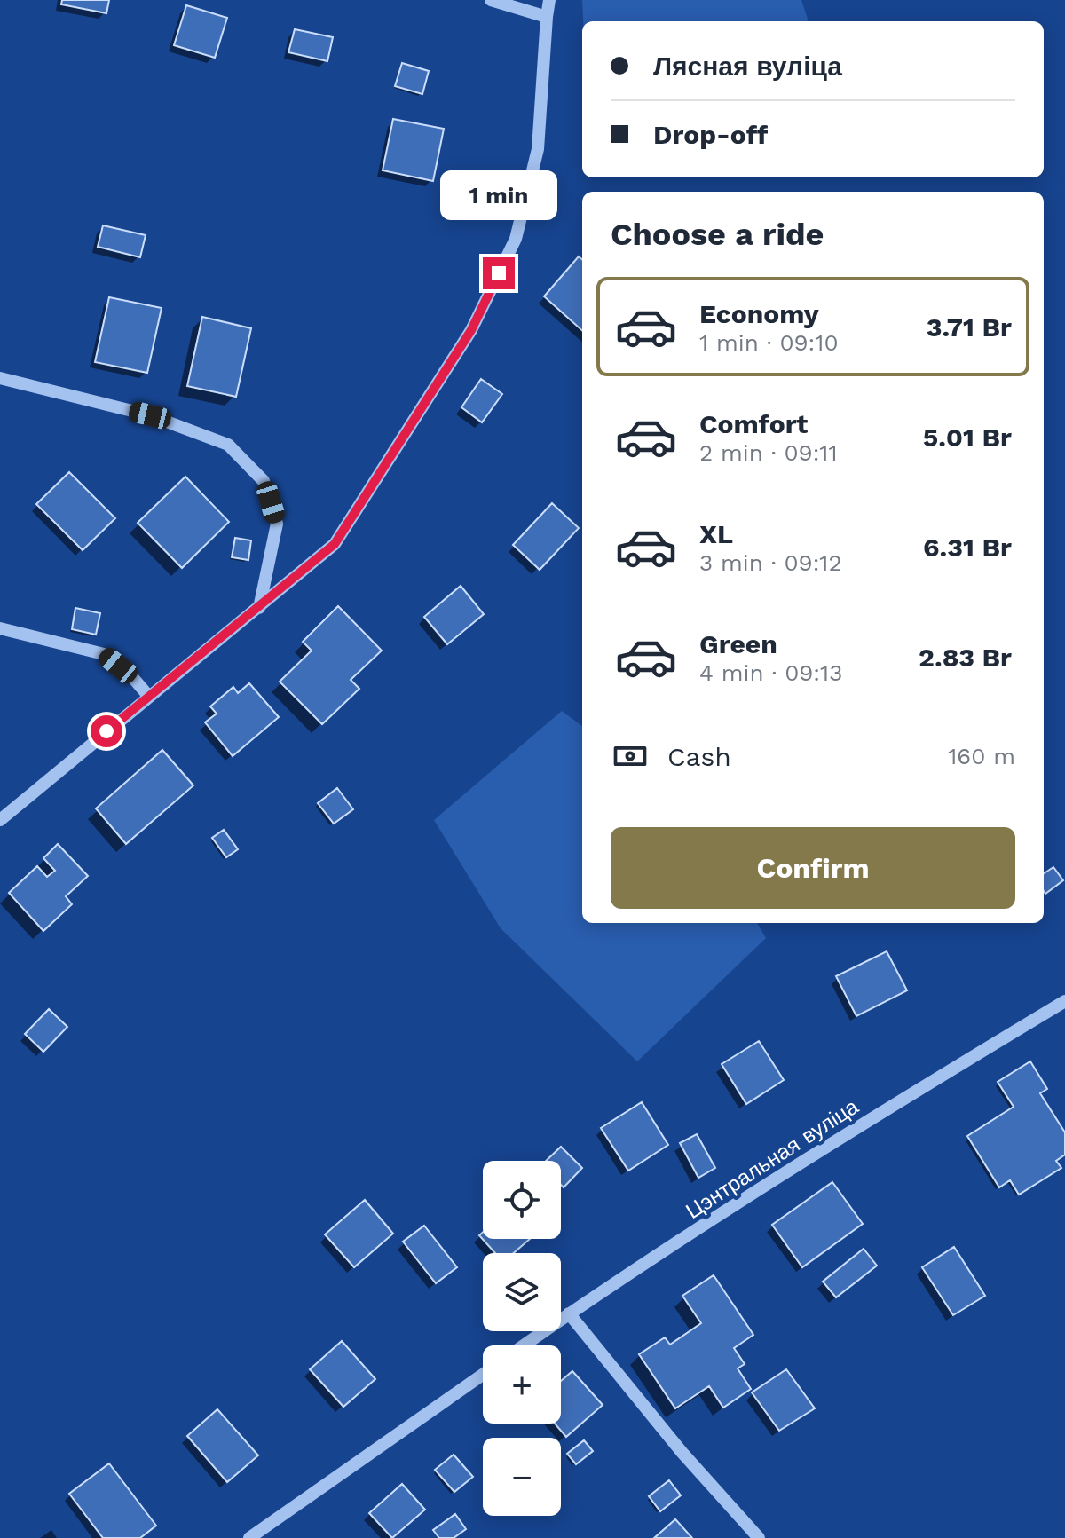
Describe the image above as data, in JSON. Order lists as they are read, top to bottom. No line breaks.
{"streets":{"street":["Цэнтральная вуліца"]},"page":{"banner":["Лясная вуліца","Drop-off"],"bubble":"1 min","heading":"Choose a ride","list":[{"name":"Economy","note":"1 min · 09:10","value":"3.71 Br"},{"name":"Comfort","note":"2 min · 09:11","value":"5.01 Br"},{"name":"XL","note":"3 min · 09:12","value":"6.31 Br"},{"name":"Green","note":"4 min · 09:13","value":"2.83 Br"}],"pay":["Cash","160 m"],"buttons":"Confirm","map_buttons":["+","−"]}}
